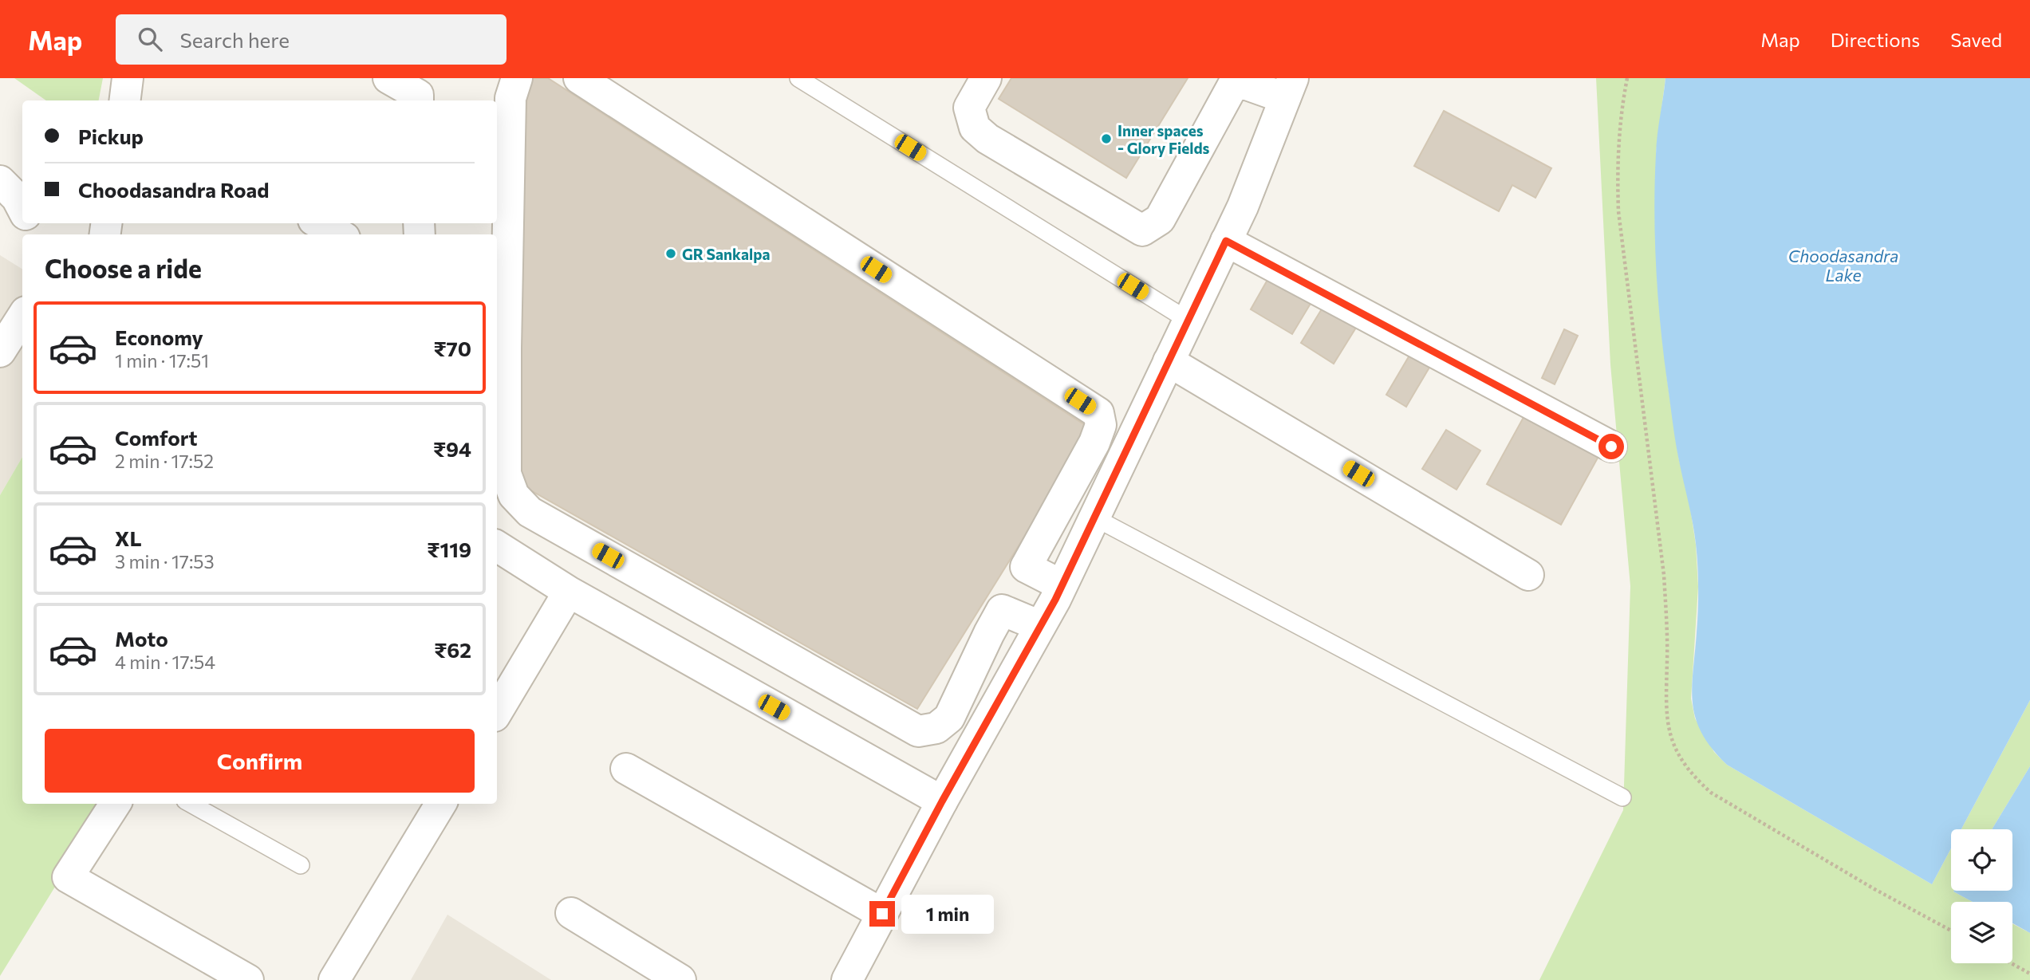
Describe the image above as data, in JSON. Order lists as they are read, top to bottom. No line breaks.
{"water":["Choodasandra Lake"],"places":["Inner spaces - Glory Fields","GR Sankalpa"],"page":{"header":"Map","search":"Search here","nav":["Map","Directions","Saved"],"banner":["Pickup","Choodasandra Road"],"heading":"Choose a ride","list":[{"name":"Economy","note":"1 min · 17:51","value":"₹70"},{"name":"Comfort","note":"2 min · 17:52","value":"₹94"},{"name":"XL","note":"3 min · 17:53","value":"₹119"},{"name":"Moto","note":"4 min · 17:54","value":"₹62"}],"buttons":"Confirm","bubble":"1 min"}}
